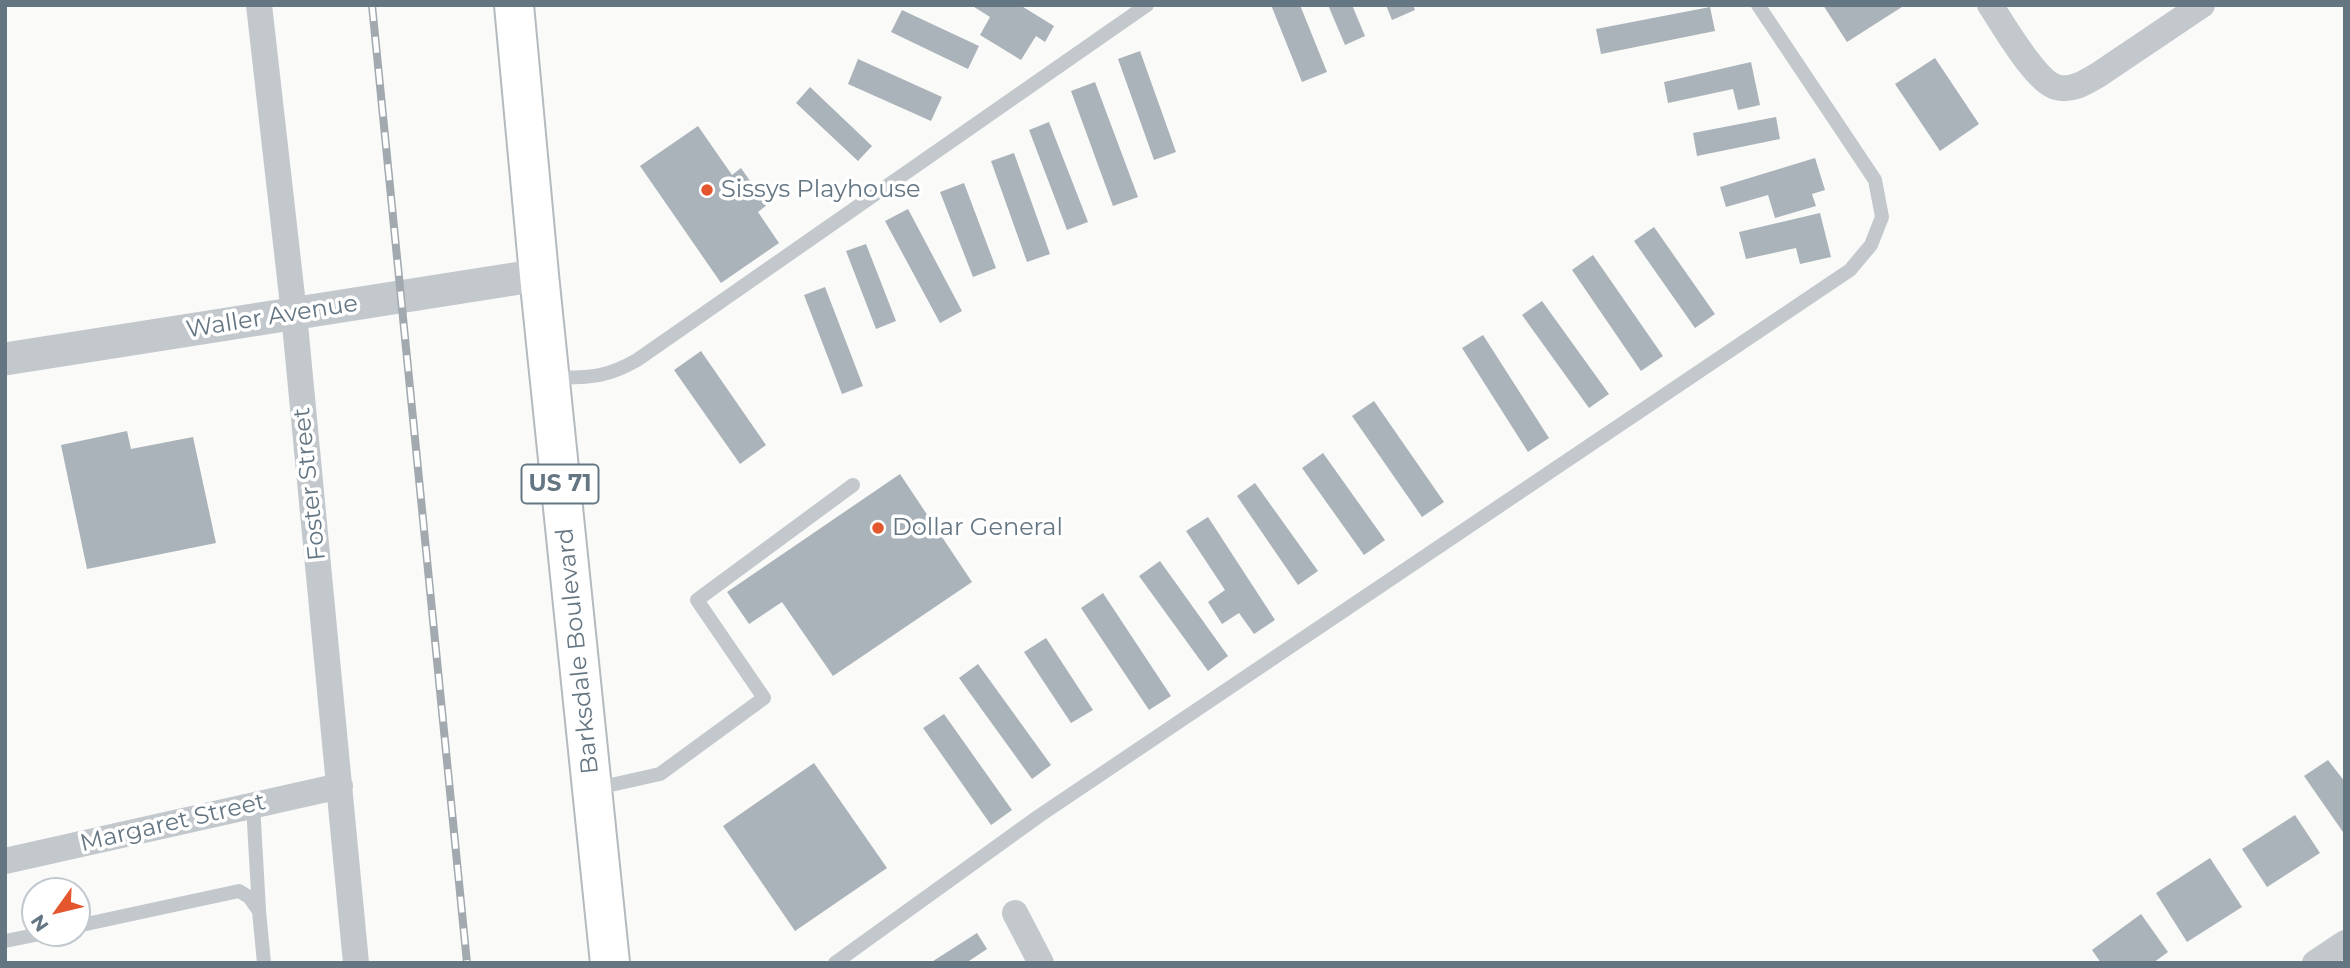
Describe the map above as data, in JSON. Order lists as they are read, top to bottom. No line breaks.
{"streets":{"main road":["US 71","Barksdale Boulevard"],"street":["Waller Avenue","Foster Street","Margaret Street"]},"crossings":[["Waller Avenue","Foster Street"],["Waller Avenue","Barksdale Boulevard"],["Foster Street","Margaret Street"]],"places":["Sissys Playhouse","Dollar General"],"north":"bottom left"}
